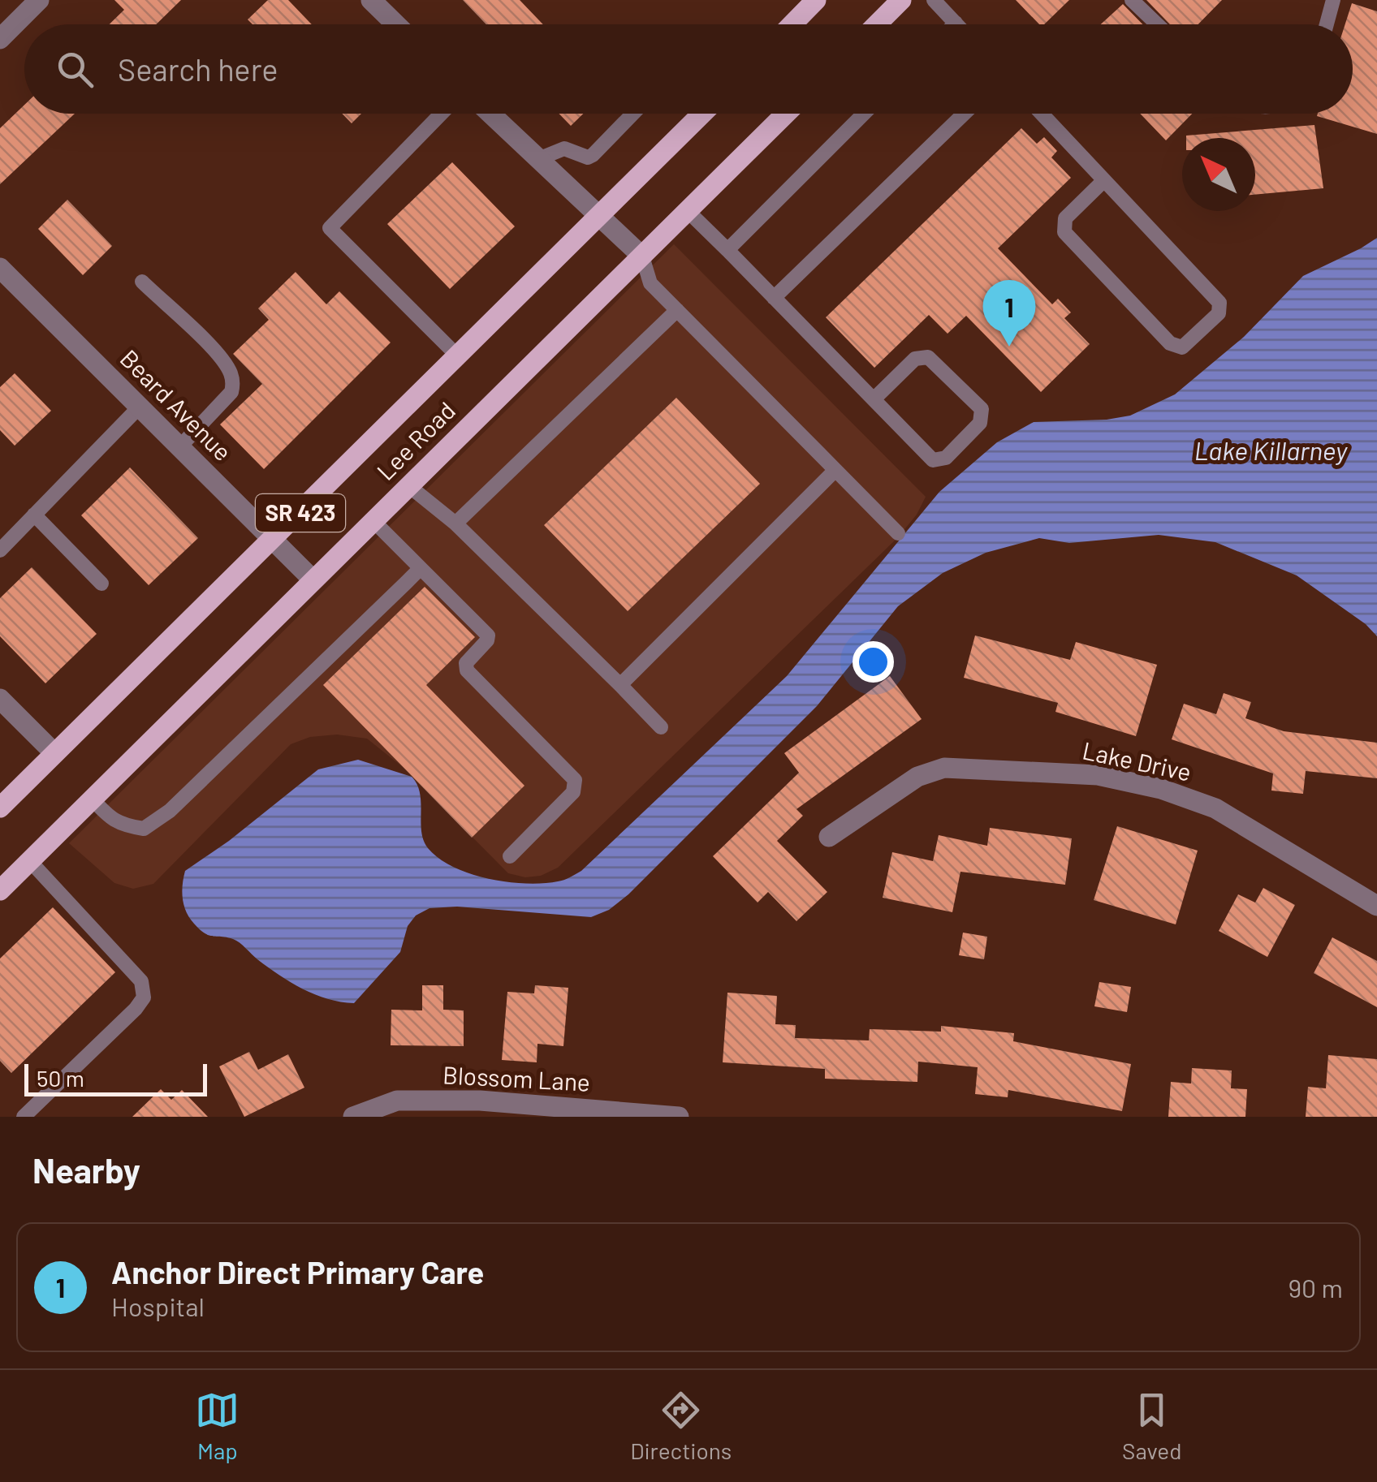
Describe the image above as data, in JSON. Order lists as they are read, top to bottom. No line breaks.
{"streets":{"main road":["Lee Road","SR 423"],"street":["Beard Avenue","Lake Drive","Blossom Lane"]},"crossings":[["Beard Avenue","Lee Road"]],"water":["Lake Killarney"],"scale_bar":"50 m","north":"top left","page":{"search":"Search here","pins":"1","scale":"50 m","heading":"Nearby","list":[{"mark":"1","name":"Anchor Direct Primary Care","note":"Hospital","value":"90 m"}],"nav":["Map","Directions","Saved"]}}
